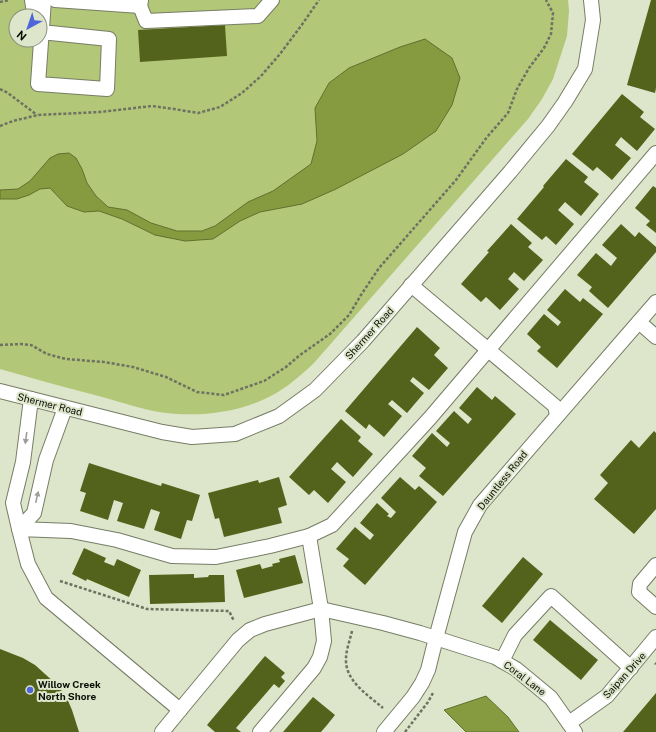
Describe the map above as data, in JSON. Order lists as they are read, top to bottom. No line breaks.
{"streets":{"street":["Shermer Road","Dauntless Road","Saipan Drive","Coral Lane"]},"crossings":[["Dauntless Road","Coral Lane"],["Saipan Drive","Coral Lane"]],"places":["Willow Creek North Shore"],"north":"bottom left"}
